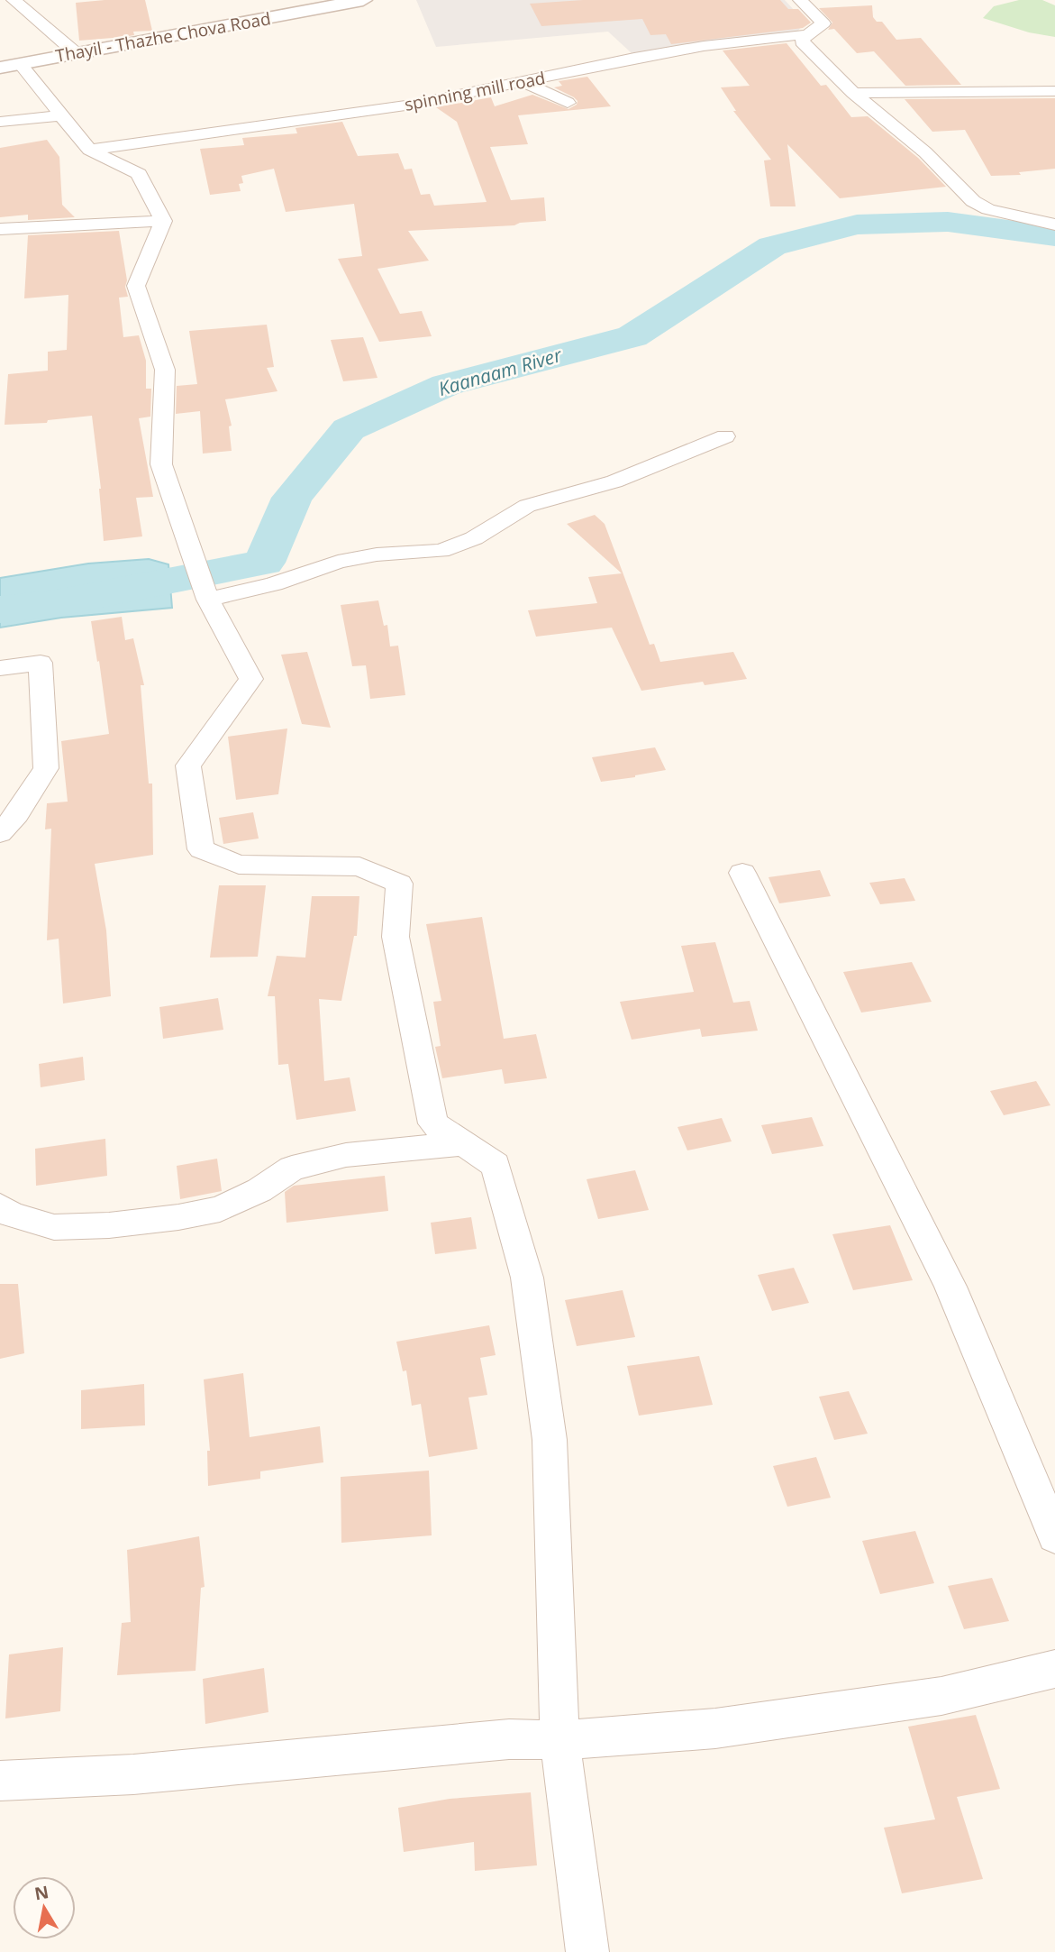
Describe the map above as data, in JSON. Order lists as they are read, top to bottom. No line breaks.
{"streets":{"street":["Thayil - Thazhe Chova Road","spinning mill road"]},"water":["Kaanaam River"],"north":"top"}
